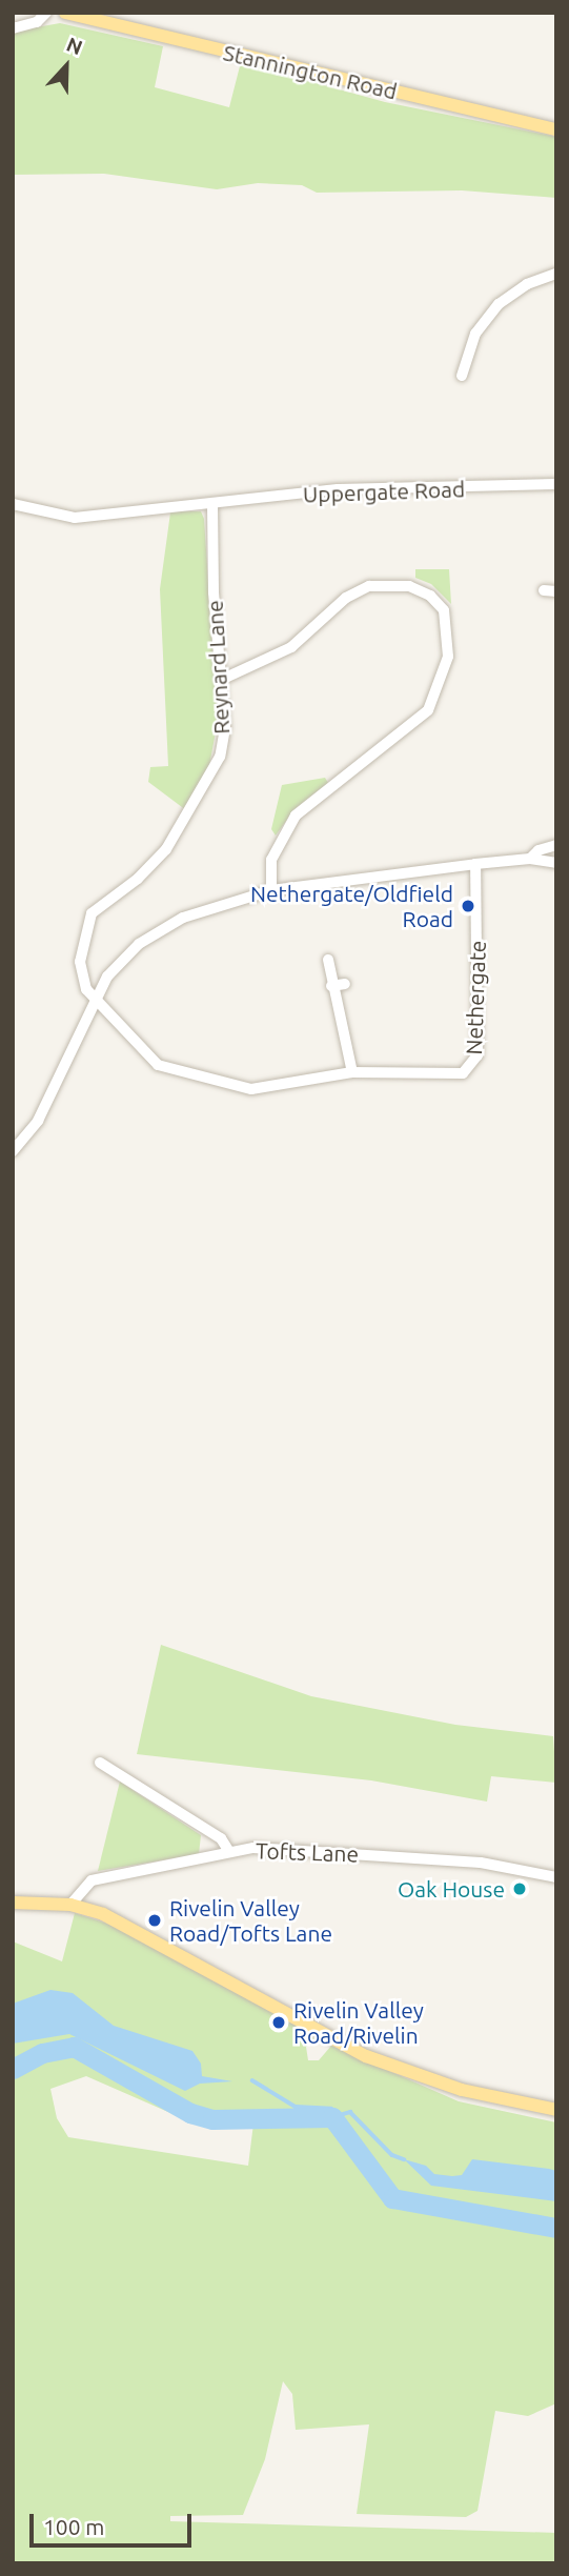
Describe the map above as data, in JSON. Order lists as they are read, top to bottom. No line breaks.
{"streets":{"main road":["Stannington Road"],"street":["Uppergate Road","Reynard Lane","Nethergate","Tofts Lane"]},"crossings":[["Uppergate Road","Reynard Lane"],["Reynard Lane","Nethergate"]],"places":["Nethergate/Oldfield Road","Oak House","Rivelin Valley Road/Tofts Lane","Rivelin Valley Road/Rivelin"],"scale_bar":"100 m","north":"top"}
